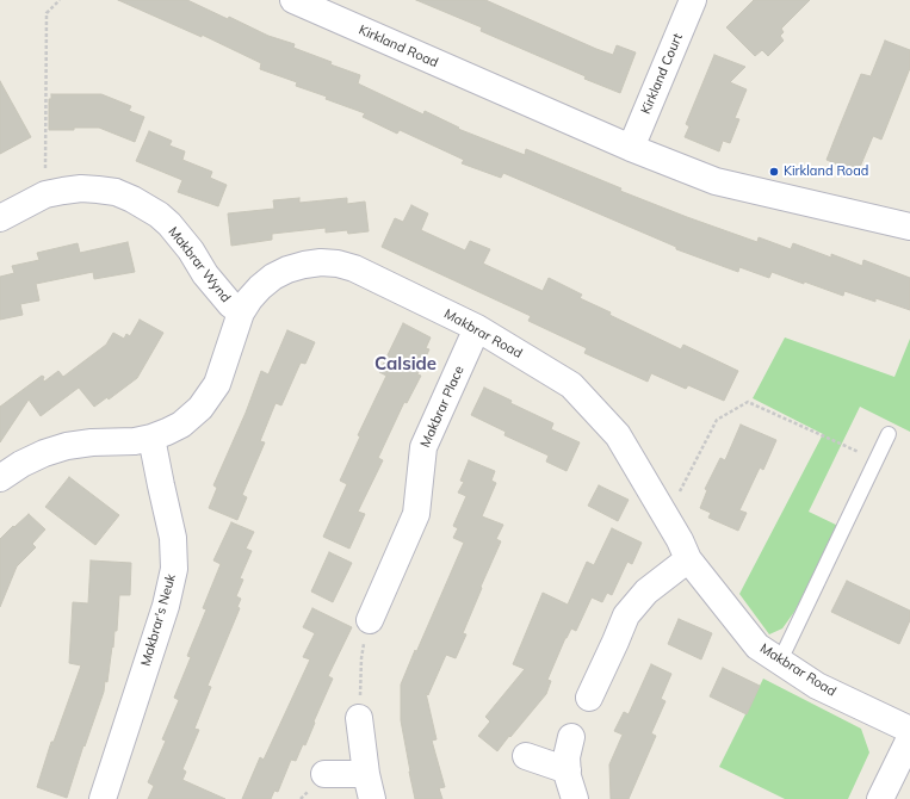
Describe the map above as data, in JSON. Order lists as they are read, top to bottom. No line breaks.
{"streets":{"street":["Kirkland Road","Kirkland Court","Makbrar Wynd","Makbrar Road","Makbrar Place","Makbrar's Neuk"]},"crossings":[["Kirkland Road","Kirkland Court"],["Makbrar Wynd","Makbrar Road"],["Makbrar Road","Makbrar Place"],["Makbrar Road","Makbrar's Neuk"]],"districts":["Calside"],"places":["Kirkland Road"]}
